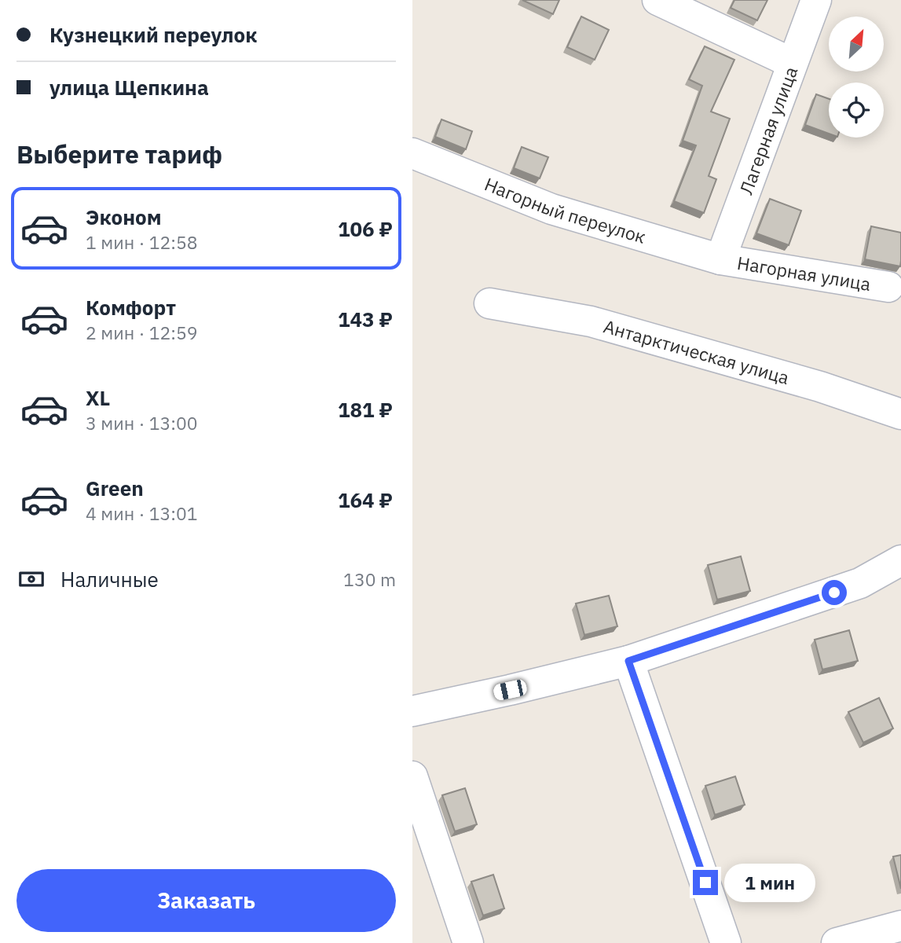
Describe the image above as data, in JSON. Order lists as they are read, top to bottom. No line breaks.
{"streets":{"street":["Лагерная улица","Нагорный переулок","Нагорная улица","Антарктическая улица"]},"crossings":[["Лагерная улица","Нагорный переулок"],["Лагерная улица","Нагорная улица"],["Нагорный переулок","Нагорная улица"]],"north":"top right","page":{"banner":["Кузнецкий переулок","улица Щепкина"],"heading":"Выберите тариф","list":[{"name":"Эконом","note":"1 мин · 12:58","value":"106 ₽"},{"name":"Комфорт","note":"2 мин · 12:59","value":"143 ₽"},{"name":"XL","note":"3 мин · 13:00","value":"181 ₽"},{"name":"Green","note":"4 мин · 13:01","value":"164 ₽"}],"pay":["Наличные","130 m"],"buttons":"Заказать","bubble":"1 мин"}}
